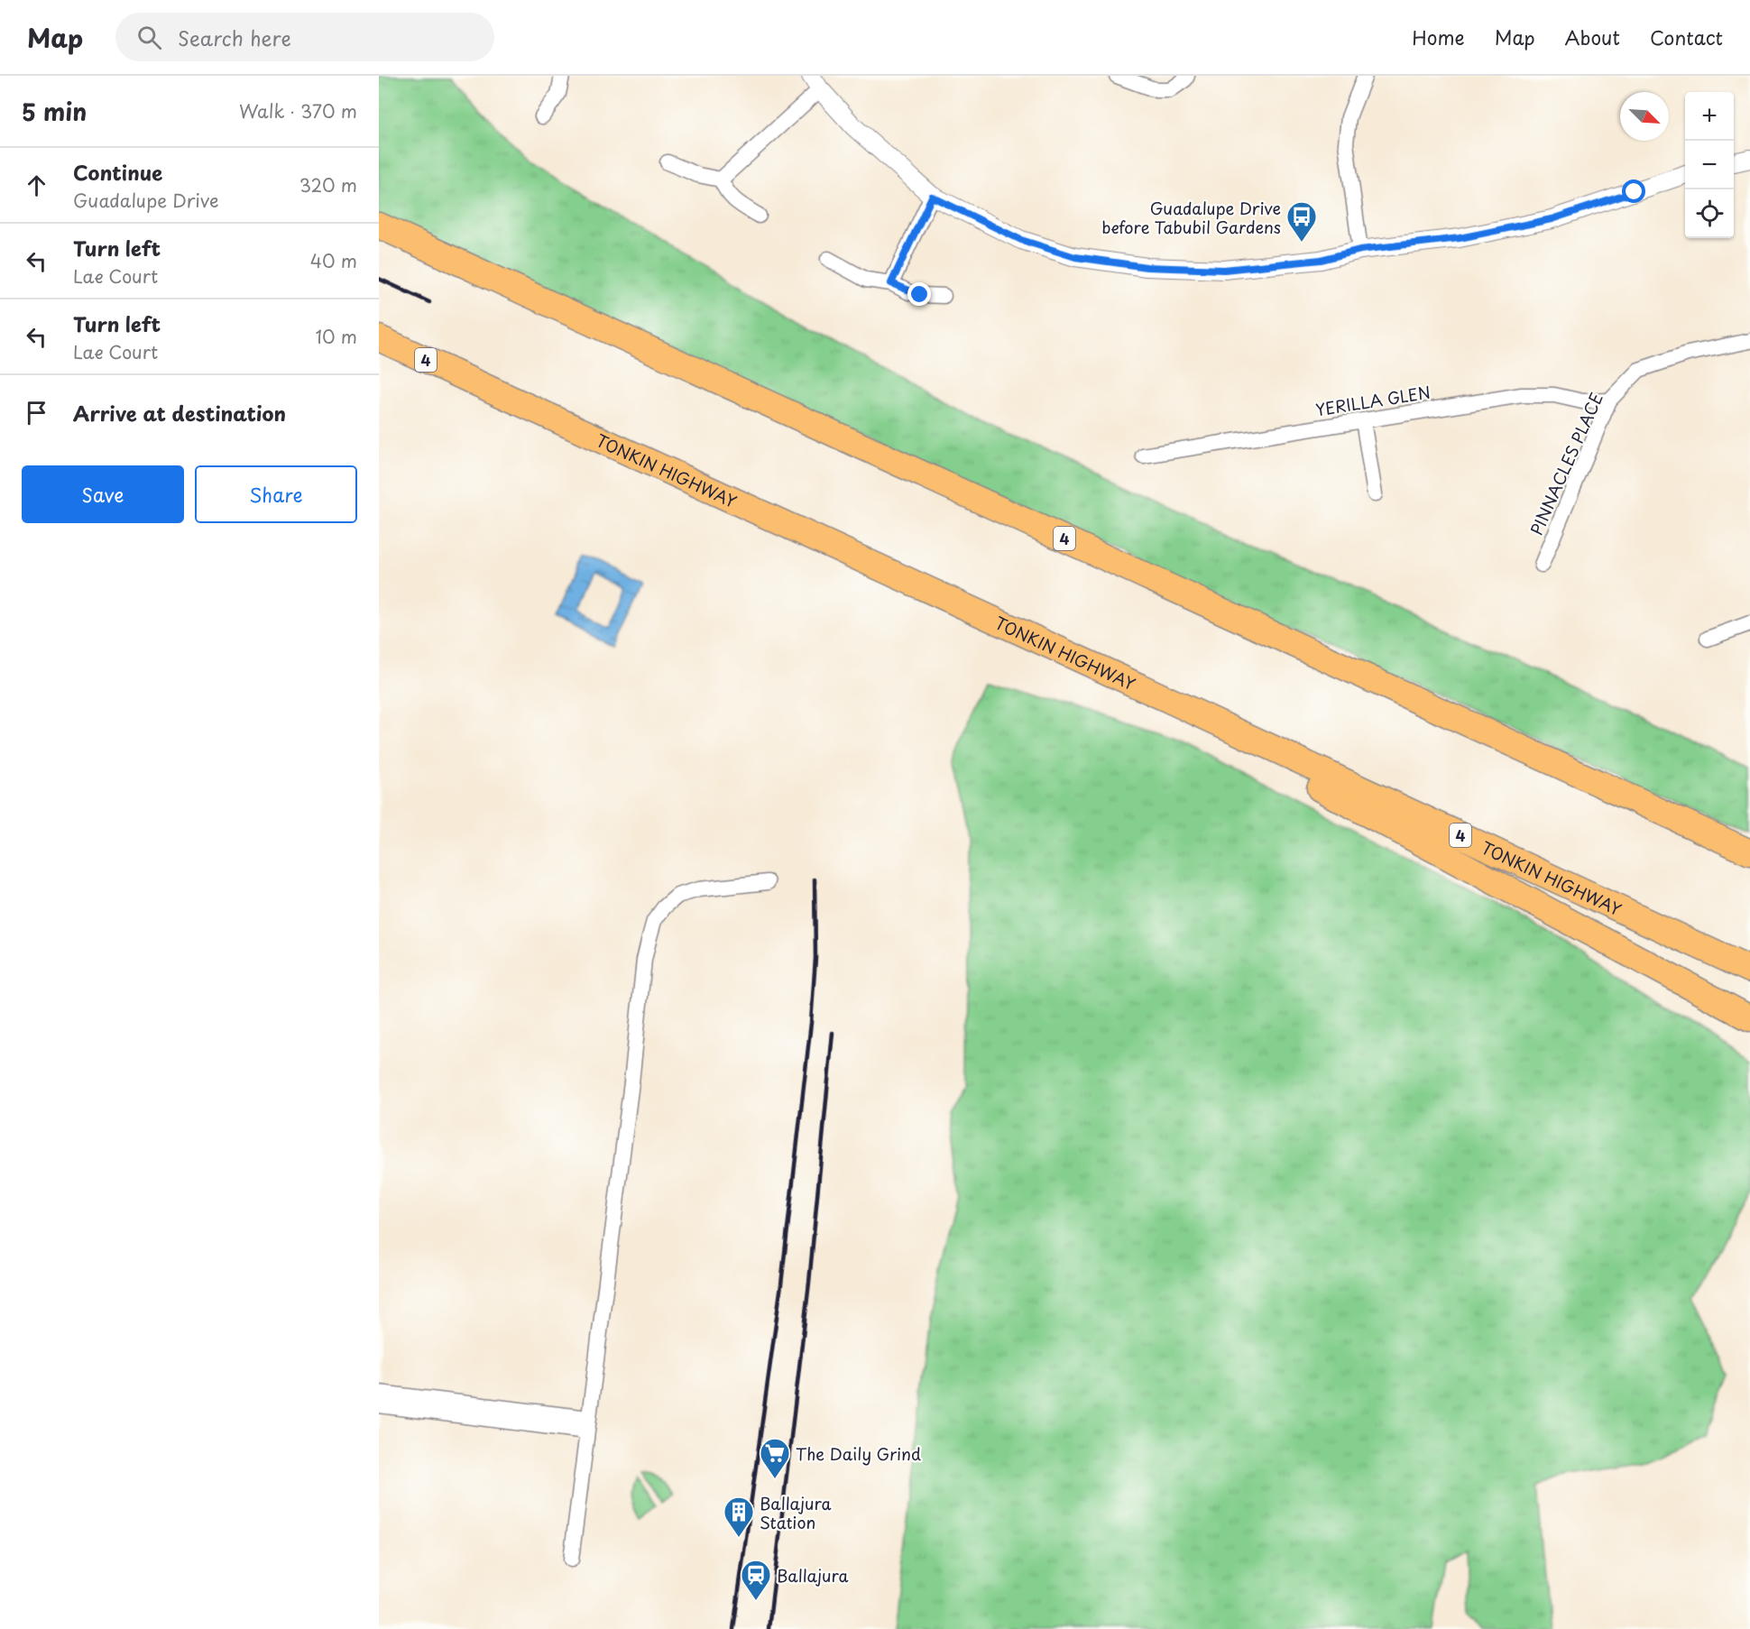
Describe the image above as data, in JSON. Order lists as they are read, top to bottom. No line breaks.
{"streets":{"highway":["4","TONKIN HIGHWAY"],"street":["YERILLA GLEN","PINNACLES PLACE"]},"crossings":[["YERILLA GLEN","PINNACLES PLACE"]],"places":{"bus stop":["Guadalupe Drive before Tabubil Gardens"],"supermarket":["The Daily Grind"],"building":["Ballajura Station"],"station":["Ballajura"]},"north":"bottom right","page":{"header":"Map","search":"Search here","nav":["Home","Map","About","Contact"],"heading":["5 min","Walk · 370 m"],"map_buttons":["+","−"],"list":[["Continue","Guadalupe Drive","320 m"],["Turn left","Lae Court","40 m"],["Turn left","Lae Court","10 m"],"Arrive at destination"],"buttons":["Save","Share"]}}
